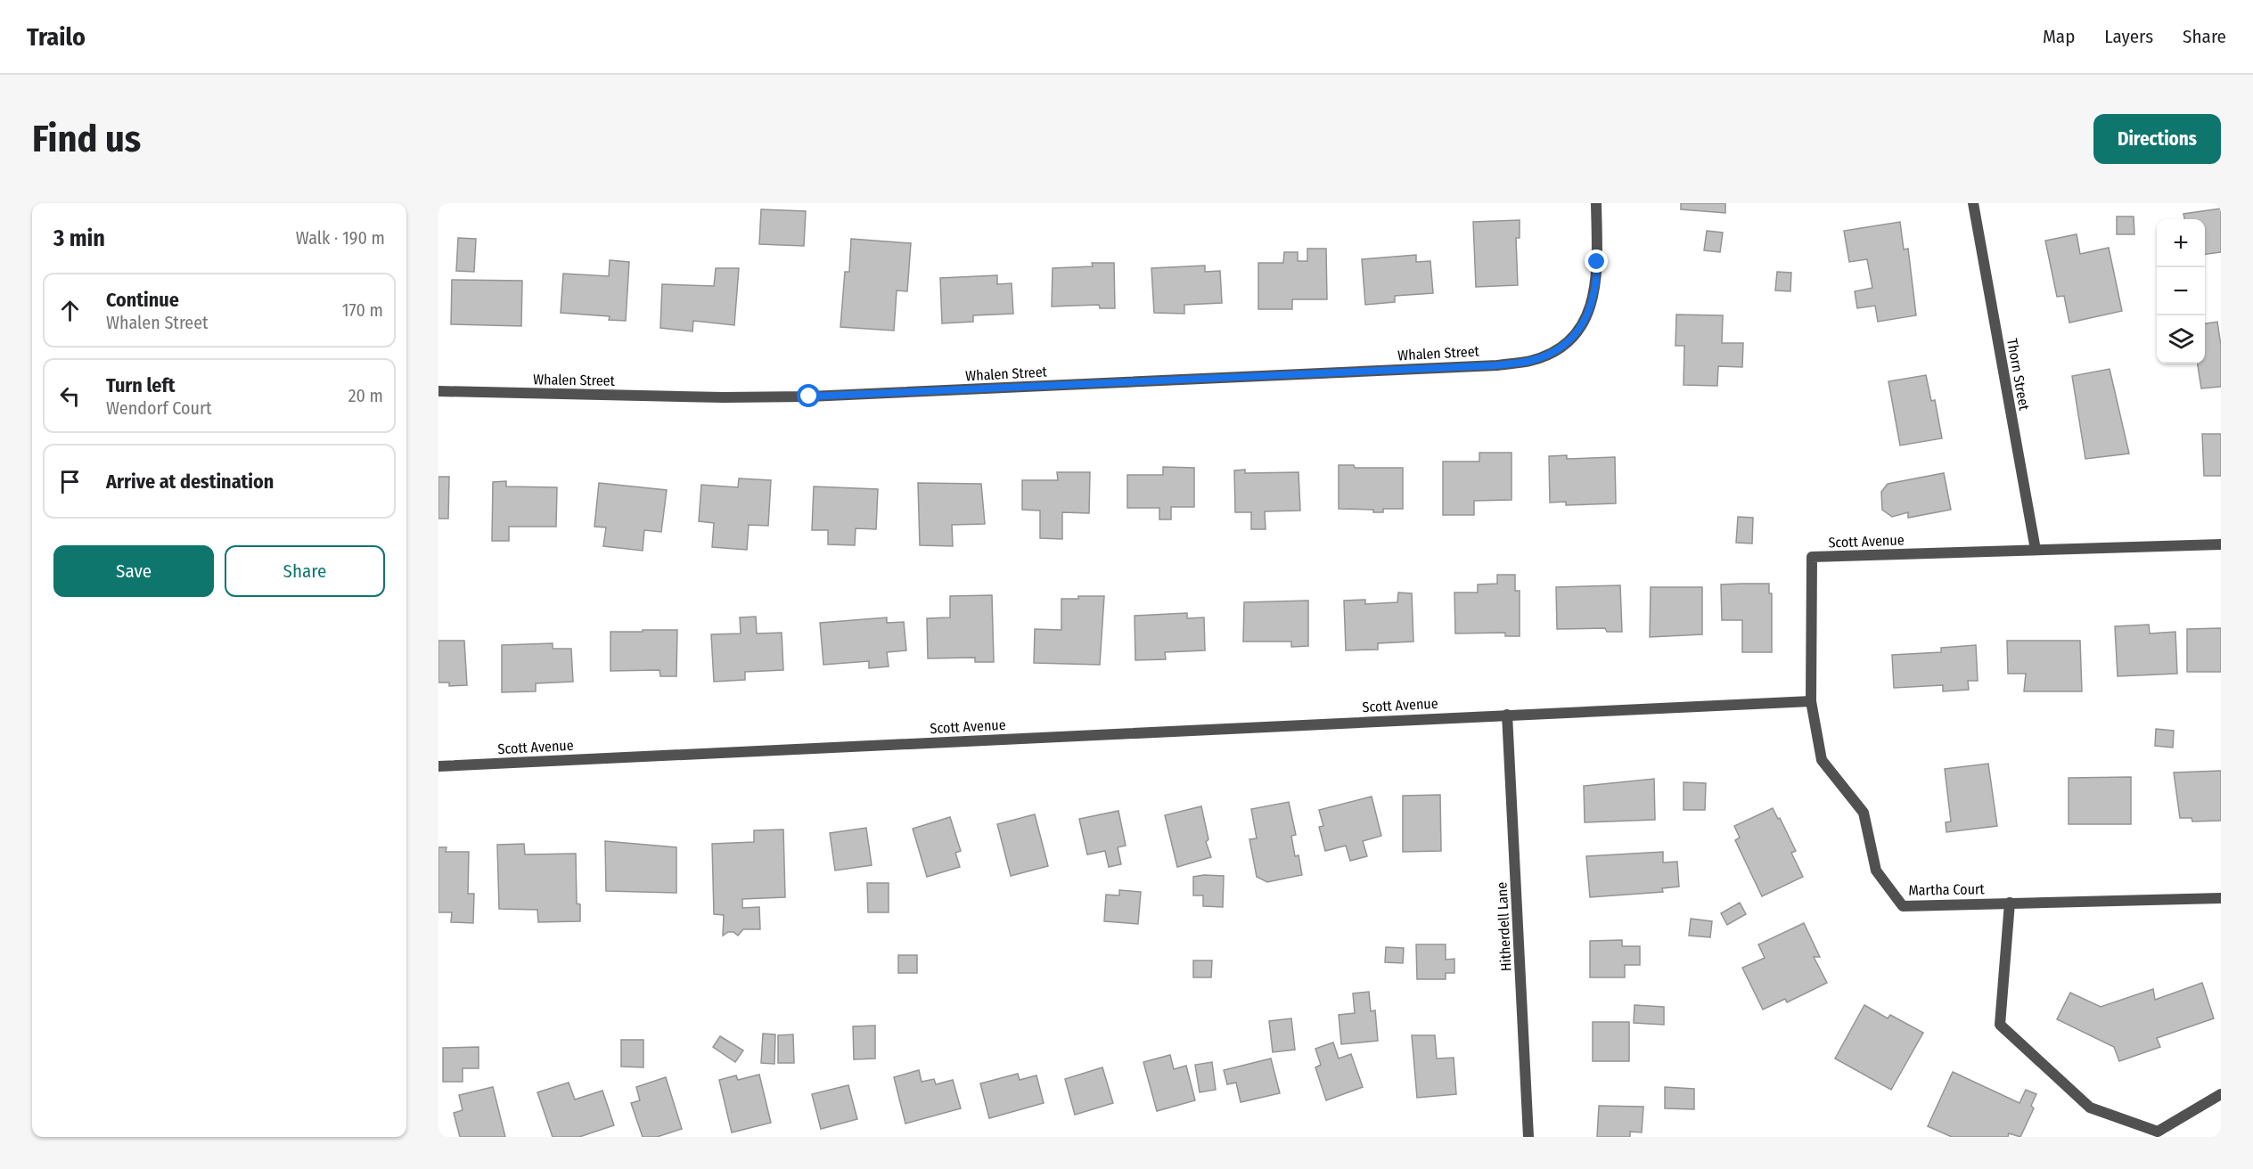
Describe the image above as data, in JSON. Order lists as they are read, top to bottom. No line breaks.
{"streets":{"street":["Whalen Street","Thorn Street","Scott Avenue","Martha Court","Hitherdell Lane"]},"crossings":[["Thorn Street","Scott Avenue"],["Scott Avenue","Martha Court"],["Scott Avenue","Hitherdell Lane"]],"page":{"header":"Trailo","nav":["Map","Layers","Share"],"buttons":["Directions",["Save","Share"]],"title":"Find us","heading":["3 min","Walk · 190 m"],"map_buttons":["+","−"],"list":[["Continue","Whalen Street","170 m"],["Turn left","Wendorf Court","20 m"],"Arrive at destination"]}}
